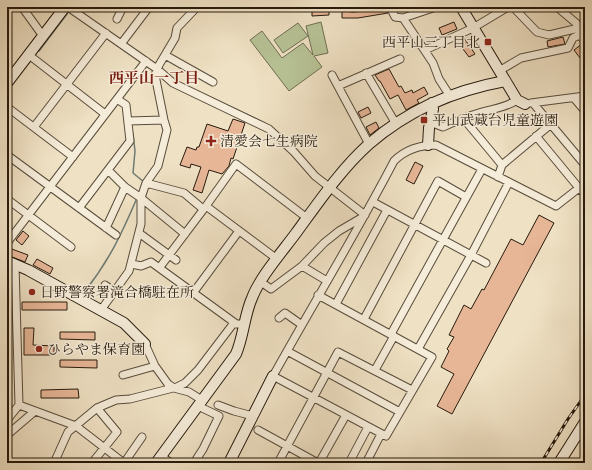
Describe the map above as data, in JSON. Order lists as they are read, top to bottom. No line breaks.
{"districts":["西平山一丁目"],"places":{"transit":["西平山三丁目北","平山武蔵台児童遊園"],"health":["清愛会七生病院"],"other":["日野警察署滝合橋駐在所","ひらやま保育園"]}}
